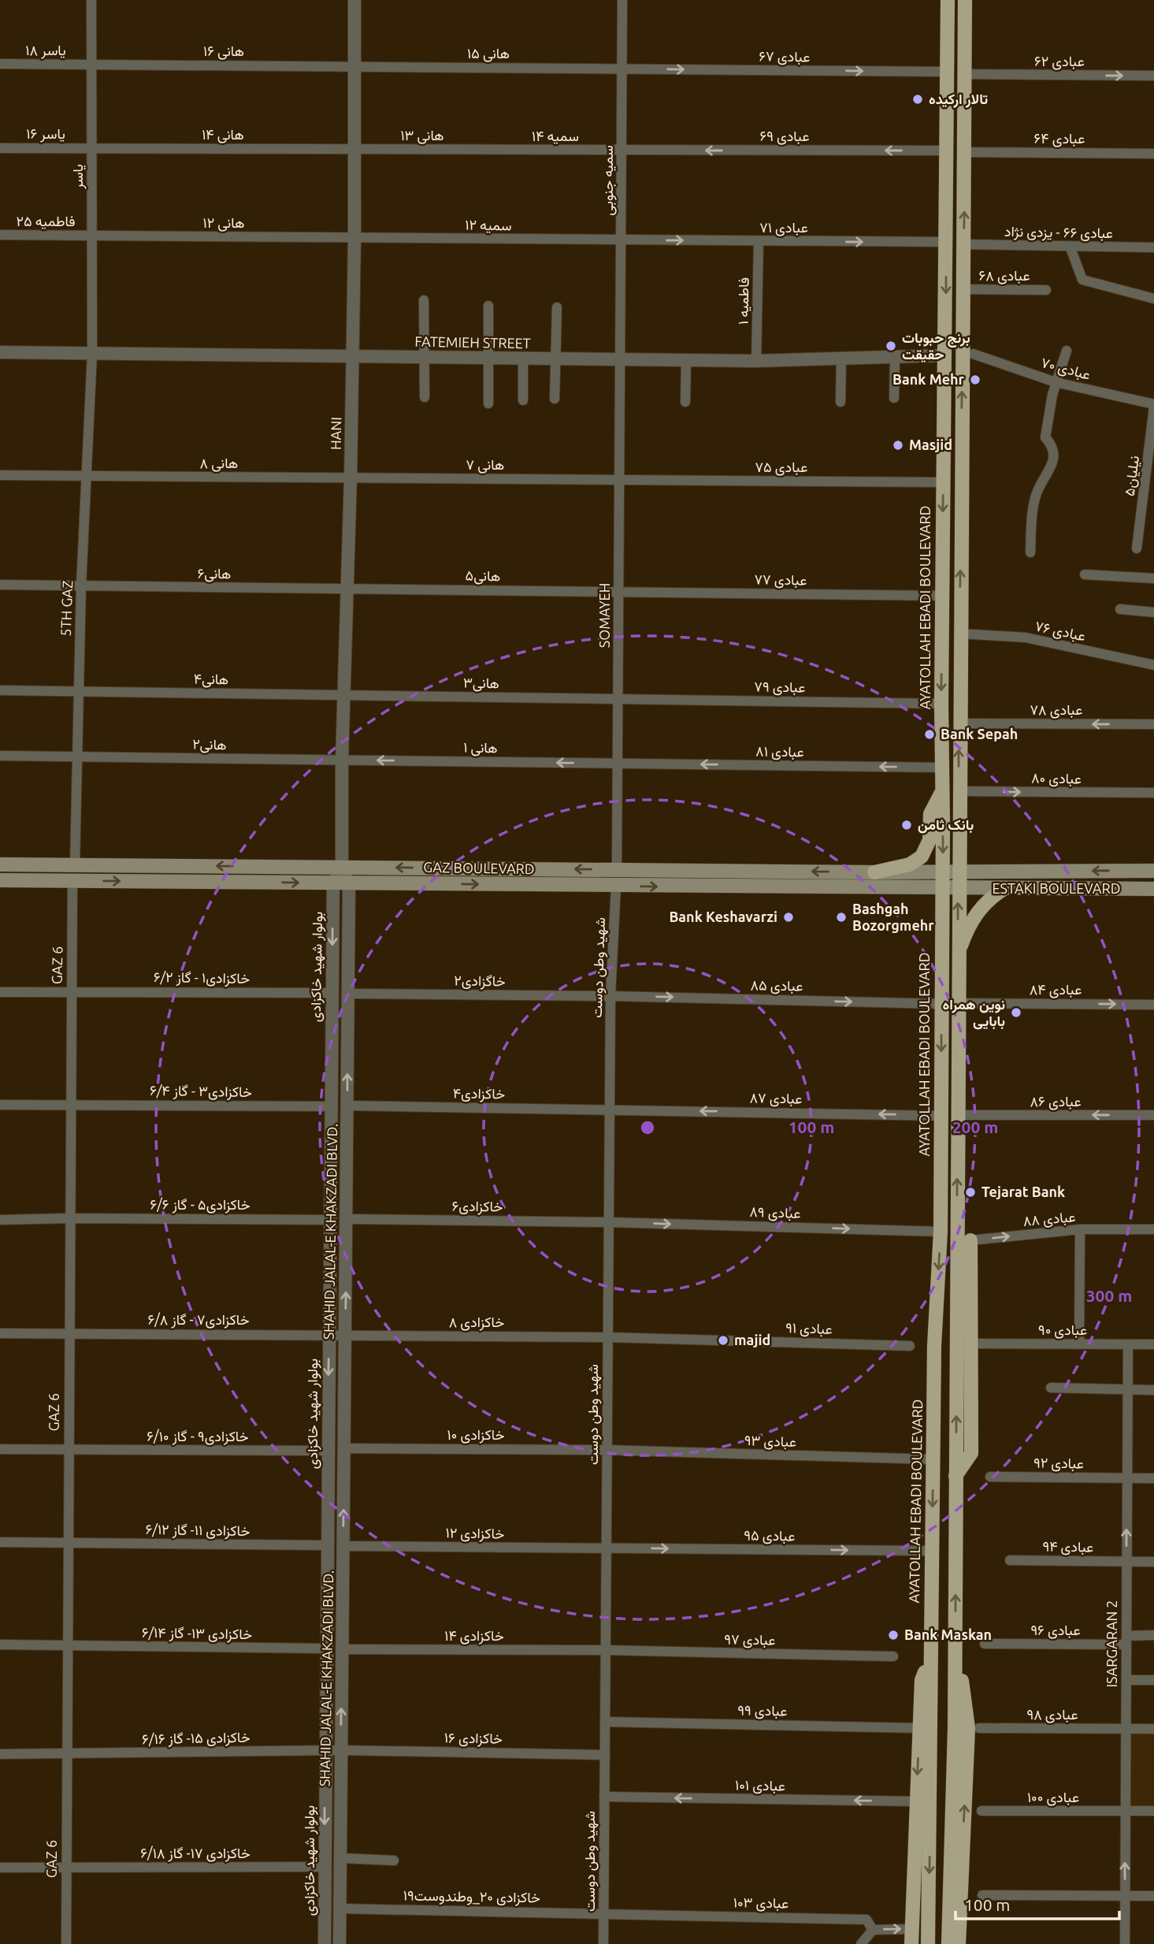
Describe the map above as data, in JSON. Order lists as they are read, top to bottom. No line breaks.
{"streets":{"main road":["AYATOLLAH EBADI BOULEVARD","GAZ BOULEVARD","ESTAKI BOULEVARD"],"street":["یاسر ۱۸","هانی ۱۶","هانی ۱۵","عبادی ۶۷","عبادی ۶۲","یاسر ۱۶","هانی ۱۴","هانی ۱۳","سمیه ۱۴","عبادی ۶۹","عبادی ۶۴","یاسر","سمیه جنوبی","فاطمیه ۲۵","هانی ۱۲","سمیه ۱۲","عبادی ۷۱","عبادی ۶۶ - یزدی نژاد","عبادی ۶۸","فاطمیه ۱","FATEMIEH STREET","عبادی ۷۰","HANI","هانی ۸","هانی ۷","عبادی ۷۵","نیلیان۵","هانی۶","هانی۵","عبادی ۷۷","5TH GAZ","SOMAYEH","عبادی ۷۶","هانی۴","هانی۳","عبادی ۷۹","عبادی ۷۸","هانی۲","هانی ۱","عبادی ۸۱","عبادی ۸۰","GAZ 6","بولوار شهید خاکزادی","شهید وطن دوست","خاکزادی۱ - گاز ۶/۲","خاگزادی۲","عبادی ۸۵","عبادی ۸۴","خاکزادی۳ - گاز ۶/۴","خاکزادی۴","عبادی ۸۷","عبادی ۸۶","خاکزادی۵ - گاز ۶/۶","خاکزادی۶","عبادی ۸۹","عبادی ۸۸","SHAHID JALAL-E KHAKZADI BLVD.","خاکزادی۷ - گاز ۶/۸","خاکزادی ۸","عبادی ۹۱","عبادی ۹۰","خاکزادی ۱۰","خاکزادی۹ - گاز ۶/۱۰","عبادی ۹۳","عبادی ۹۲","خاکزادی ۱۱- گاز ۶/۱۲","خاکزادی ۱۲","عبادی ۹۵","عبادی ۹۴","عبادی ۹۶","خاکزادی ۱۳- گاز ۶/۱۴","خاکزادی ۱۴","عبادی ۹۷","ISARGARAN 2","عبادی ۹۹","عبادی ۹۸","خاکزادی ۱۵- گاز ۶/۱۶","خاکزادی ۱۶","عبادی ۱۰۱","عبادی ۱۰۰","خاکزادی ۱۷- گاز ۶/۱۸","خاکزادی ۲۰_وطندوست۱۹","عبادی ۱۰۳"]},"crossings":[["یاسر ۱۸","هانی ۱۶"],["یاسر ۱۸","یاسر"],["هانی ۱۶","هانی ۱۵"],["هانی ۱۶","یاسر"],["هانی ۱۶","HANI"],["هانی ۱۵","عبادی ۶۷"],["هانی ۱۵","سمیه جنوبی"],["هانی ۱۵","HANI"],["عبادی ۶۷","سمیه جنوبی"],["عبادی ۶۷","AYATOLLAH EBADI BOULEVARD"],["یاسر ۱۶","هانی ۱۴"],["یاسر ۱۶","یاسر"],["هانی ۱۴","هانی ۱۳"],["هانی ۱۴","یاسر"],["هانی ۱۴","HANI"],["هانی ۱۳","سمیه ۱۴"],["هانی ۱۳","HANI"],["سمیه ۱۴","عبادی ۶۹"],["سمیه ۱۴","سمیه جنوبی"],["عبادی ۶۹","سمیه جنوبی"],["عبادی ۶۹","AYATOLLAH EBADI BOULEVARD"],["یاسر","فاطمیه ۲۵"],["یاسر","هانی ۱۲"],["یاسر","FATEMIEH STREET"],["یاسر","5TH GAZ"],["سمیه جنوبی","سمیه ۱۲"],["سمیه جنوبی","عبادی ۷۱"],["سمیه جنوبی","FATEMIEH STREET"],["سمیه جنوبی","SOMAYEH"],["فاطمیه ۲۵","هانی ۱۲"],["هانی ۱۲","سمیه ۱۲"],["هانی ۱۲","HANI"],["سمیه ۱۲","عبادی ۷۱"],["سمیه ۱۲","HANI"],["عبادی ۷۱","فاطمیه ۱"],["عبادی ۷۱","AYATOLLAH EBADI BOULEVARD"],["فاطمیه ۱","FATEMIEH STREET"],["FATEMIEH STREET","HANI"],["FATEMIEH STREET","AYATOLLAH EBADI BOULEVARD"],["FATEMIEH STREET","5TH GAZ"],["FATEMIEH STREET","SOMAYEH"],["عبادی ۷۰","نیلیان۵"],["HANI","هانی ۸"],["HANI","هانی ۷"],["HANI","هانی۶"],["HANI","هانی۵"],["HANI","هانی۴"],["HANI","هانی۳"],["HANI","هانی۲"],["HANI","هانی ۱"],["HANI","GAZ BOULEVARD"],["هانی ۸","هانی ۷"],["هانی ۸","5TH GAZ"],["هانی ۷","عبادی ۷۵"],["هانی ۷","SOMAYEH"],["عبادی ۷۵","AYATOLLAH EBADI BOULEVARD"],["عبادی ۷۵","SOMAYEH"],["هانی۶","هانی۵"],["هانی۶","5TH GAZ"],["هانی۵","عبادی ۷۷"],["هانی۵","SOMAYEH"],["عبادی ۷۷","AYATOLLAH EBADI BOULEVARD"],["عبادی ۷۷","SOMAYEH"],["AYATOLLAH EBADI BOULEVARD","عبادی ۷۹"],["AYATOLLAH EBADI BOULEVARD","عبادی ۸۱"],["AYATOLLAH EBADI BOULEVARD","GAZ BOULEVARD"],["AYATOLLAH EBADI BOULEVARD","عبادی ۸۵"],["AYATOLLAH EBADI BOULEVARD","عبادی ۸۷"],["AYATOLLAH EBADI BOULEVARD","عبادی ۸۹"],["AYATOLLAH EBADI BOULEVARD","عبادی ۹۳"],["AYATOLLAH EBADI BOULEVARD","عبادی ۹۵"],["5TH GAZ","هانی۴"],["5TH GAZ","هانی۲"],["5TH GAZ","GAZ BOULEVARD"],["SOMAYEH","هانی۳"],["SOMAYEH","عبادی ۷۹"],["SOMAYEH","هانی ۱"],["SOMAYEH","عبادی ۸۱"],["SOMAYEH","GAZ BOULEVARD"],["هانی۴","هانی۳"],["هانی۳","عبادی ۷۹"],["هانی۲","هانی ۱"],["هانی ۱","عبادی ۸۱"],["GAZ BOULEVARD","ESTAKI BOULEVARD"],["GAZ BOULEVARD","GAZ 6"],["GAZ BOULEVARD","بولوار شهید خاکزادی"],["GAZ BOULEVARD","شهید وطن دوست"],["GAZ BOULEVARD","SHAHID JALAL-E KHAKZADI BLVD."],["GAZ 6","خاکزادی۱ - گاز ۶/۲"],["GAZ 6","خاکزادی۳ - گاز ۶/۴"],["GAZ 6","خاکزادی۵ - گاز ۶/۶"],["GAZ 6","خاکزادی۷ - گاز ۶/۸"],["GAZ 6","خاکزادی۹ - گاز ۶/۱۰"],["GAZ 6","خاکزادی ۱۱- گاز ۶/۱۲"],["GAZ 6","خاکزادی ۱۳- گاز ۶/۱۴"],["GAZ 6","خاکزادی ۱۵- گاز ۶/۱۶"],["GAZ 6","خاکزادی ۱۷- گاز ۶/۱۸"],["بولوار شهید خاکزادی","خاکزادی۱ - گاز ۶/۲"],["بولوار شهید خاکزادی","خاکزادی۳ - گاز ۶/۴"],["بولوار شهید خاکزادی","خاکزادی۵ - گاز ۶/۶"],["بولوار شهید خاکزادی","خاکزادی۷ - گاز ۶/۸"],["بولوار شهید خاکزادی","خاکزادی۹ - گاز ۶/۱۰"],["بولوار شهید خاکزادی","خاکزادی ۱۱- گاز ۶/۱۲"],["بولوار شهید خاکزادی","خاکزادی ۱۳- گاز ۶/۱۴"],["بولوار شهید خاکزادی","خاکزادی ۱۵- گاز ۶/۱۶"],["بولوار شهید خاکزادی","خاکزادی ۱۶"],["بولوار شهید خاکزادی","خاکزادی ۱۷- گاز ۶/۱۸"],["شهید وطن دوست","خاگزادی۲"],["شهید وطن دوست","عبادی ۸۵"],["شهید وطن دوست","خاکزادی۴"],["شهید وطن دوست","عبادی ۸۷"],["شهید وطن دوست","خاکزادی۶"],["شهید وطن دوست","عبادی ۸۹"],["شهید وطن دوست","خاکزادی ۸"],["شهید وطن دوست","عبادی ۹۱"],["شهید وطن دوست","خاکزادی ۱۰"],["شهید وطن دوست","عبادی ۹۳"],["شهید وطن دوست","خاکزادی ۱۲"],["شهید وطن دوست","عبادی ۹۵"],["شهید وطن دوست","خاکزادی ۱۴"],["شهید وطن دوست","عبادی ۹۷"],["شهید وطن دوست","عبادی ۹۹"],["شهید وطن دوست","خاکزادی ۱۶"],["شهید وطن دوست","عبادی ۱۰۱"],["شهید وطن دوست","خاکزادی ۲۰_وطندوست۱۹"],["شهید وطن دوست","عبادی ۱۰۳"],["خاگزادی۲","عبادی ۸۵"],["خاگزادی۲","SHAHID JALAL-E KHAKZADI BLVD."],["خاکزادی۴","عبادی ۸۷"],["خاکزادی۴","SHAHID JALAL-E KHAKZADI BLVD."],["خاکزادی۶","عبادی ۸۹"],["خاکزادی۶","SHAHID JALAL-E KHAKZADI BLVD."],["SHAHID JALAL-E KHAKZADI BLVD.","خاکزادی۷ - گاز ۶/۸"],["SHAHID JALAL-E KHAKZADI BLVD.","خاکزادی ۸"],["SHAHID JALAL-E KHAKZADI BLVD.","خاکزادی ۱۰"],["SHAHID JALAL-E KHAKZADI BLVD.","خاکزادی ۱۲"],["SHAHID JALAL-E KHAKZADI BLVD.","خاکزادی ۱۴"],["SHAHID JALAL-E KHAKZADI BLVD.","خاکزادی ۱۶"],["SHAHID JALAL-E KHAKZADI BLVD.","خاکزادی ۲۰_وطندوست۱۹"],["خاکزادی۷ - گاز ۶/۸","خاکزادی ۸"],["خاکزادی ۸","عبادی ۹۱"],["عبادی ۹۰","ISARGARAN 2"],["خاکزادی ۱۰","عبادی ۹۳"],["عبادی ۹۲","ISARGARAN 2"],["خاکزادی ۱۲","عبادی ۹۵"],["عبادی ۹۴","ISARGARAN 2"],["عبادی ۹۶","ISARGARAN 2"],["خاکزادی ۱۴","عبادی ۹۷"],["ISARGARAN 2","عبادی ۹۸"],["ISARGARAN 2","عبادی ۱۰۰"],["خاکزادی ۱۵- گاز ۶/۱۶","خاکزادی ۱۶"],["خاکزادی ۲۰_وطندوست۱۹","عبادی ۱۰۳"]],"one_way":["عبادی ۶۷","عبادی ۶۲","عبادی ۶۹","عبادی ۷۱","عبادی ۷۸","هانی ۱","عبادی ۸۱","عبادی ۸۰","عبادی ۸۵","عبادی ۸۴","عبادی ۸۷","عبادی ۸۶","عبادی ۸۹","عبادی ۸۸","SHAHID JALAL-E KHAKZADI BLVD.","عبادی ۹۵","عبادی ۱۰۱"],"places":["تالار ارکیده","برنج حبوبات حقیقت","Bank Mehr","Masjid","Bank Sepah","بانک ثامن","Bank Keshavarzi","Bashgah Bozorgmehr","نوین همراه بابایی","Tejarat Bank","majid","Bank Maskan"],"scale_bar":"100 m","rings":["100 m","200 m","300 m"]}
